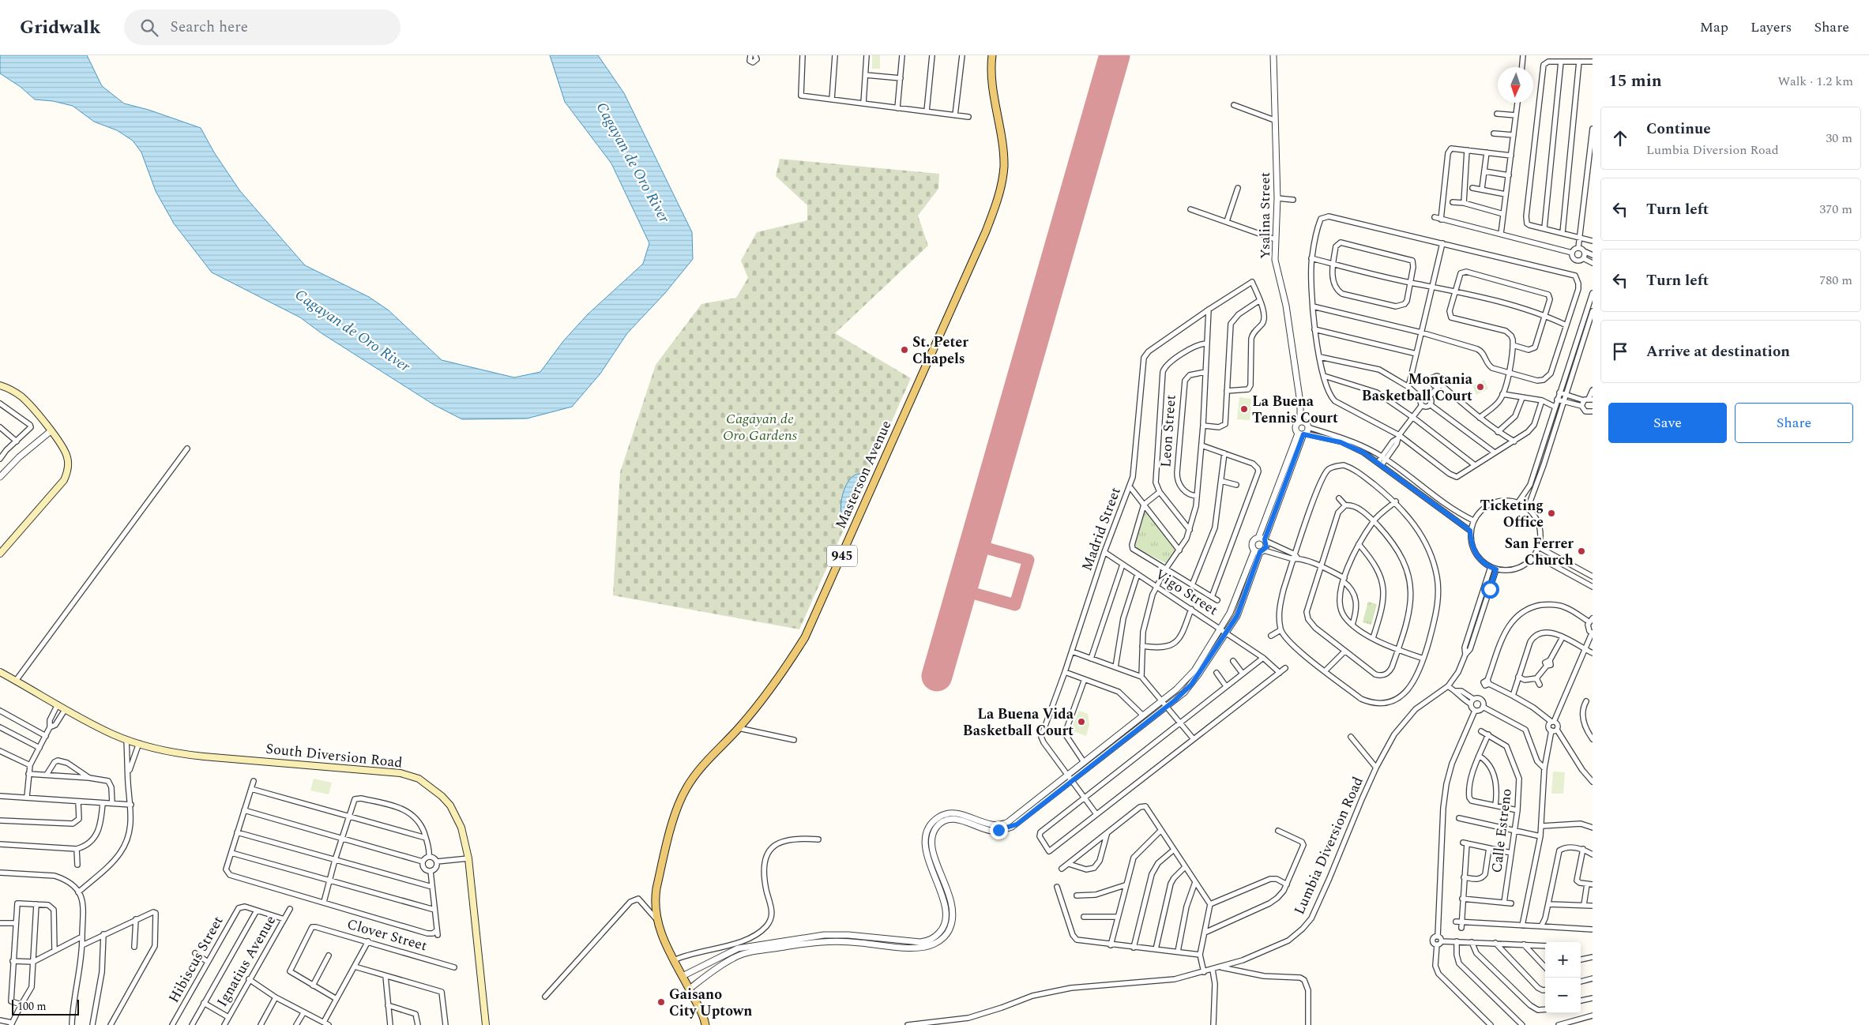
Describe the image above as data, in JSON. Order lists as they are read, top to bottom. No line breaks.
{"streets":{"main road":["Masterson Avenue","945","South Diversion Road"],"street":["Ysalina Street","Leon Street","Madrid Street","Vigo Street","Calle Estreno","Lumbia Diversion Road","Clover Street","Hibiscus Street","Ignatius Avenue"]},"crossings":[["Madrid Street","Vigo Street"]],"water":["Cagayan de Oro River"],"parks":["Cagayan de Oro Gardens"],"places":["St. Peter Chapels","Montania Basketball Court","La Buena Tennis Court","Ticketing Office","San Ferrer Church","La Buena Vida Basketball Court","Gaisano City Uptown"],"scale_bar":"100 m","north":"bottom","page":{"header":"Gridwalk","search":"Search here","nav":["Map","Layers","Share"],"heading":["15 min","Walk · 1.2 km"],"list":[["Continue","Lumbia Diversion Road","30 m"],["Turn left","370 m"],["Turn left","780 m"],"Arrive at destination"],"buttons":["Save","Share"],"map_buttons":["+","−"],"scale":"100 m"}}
